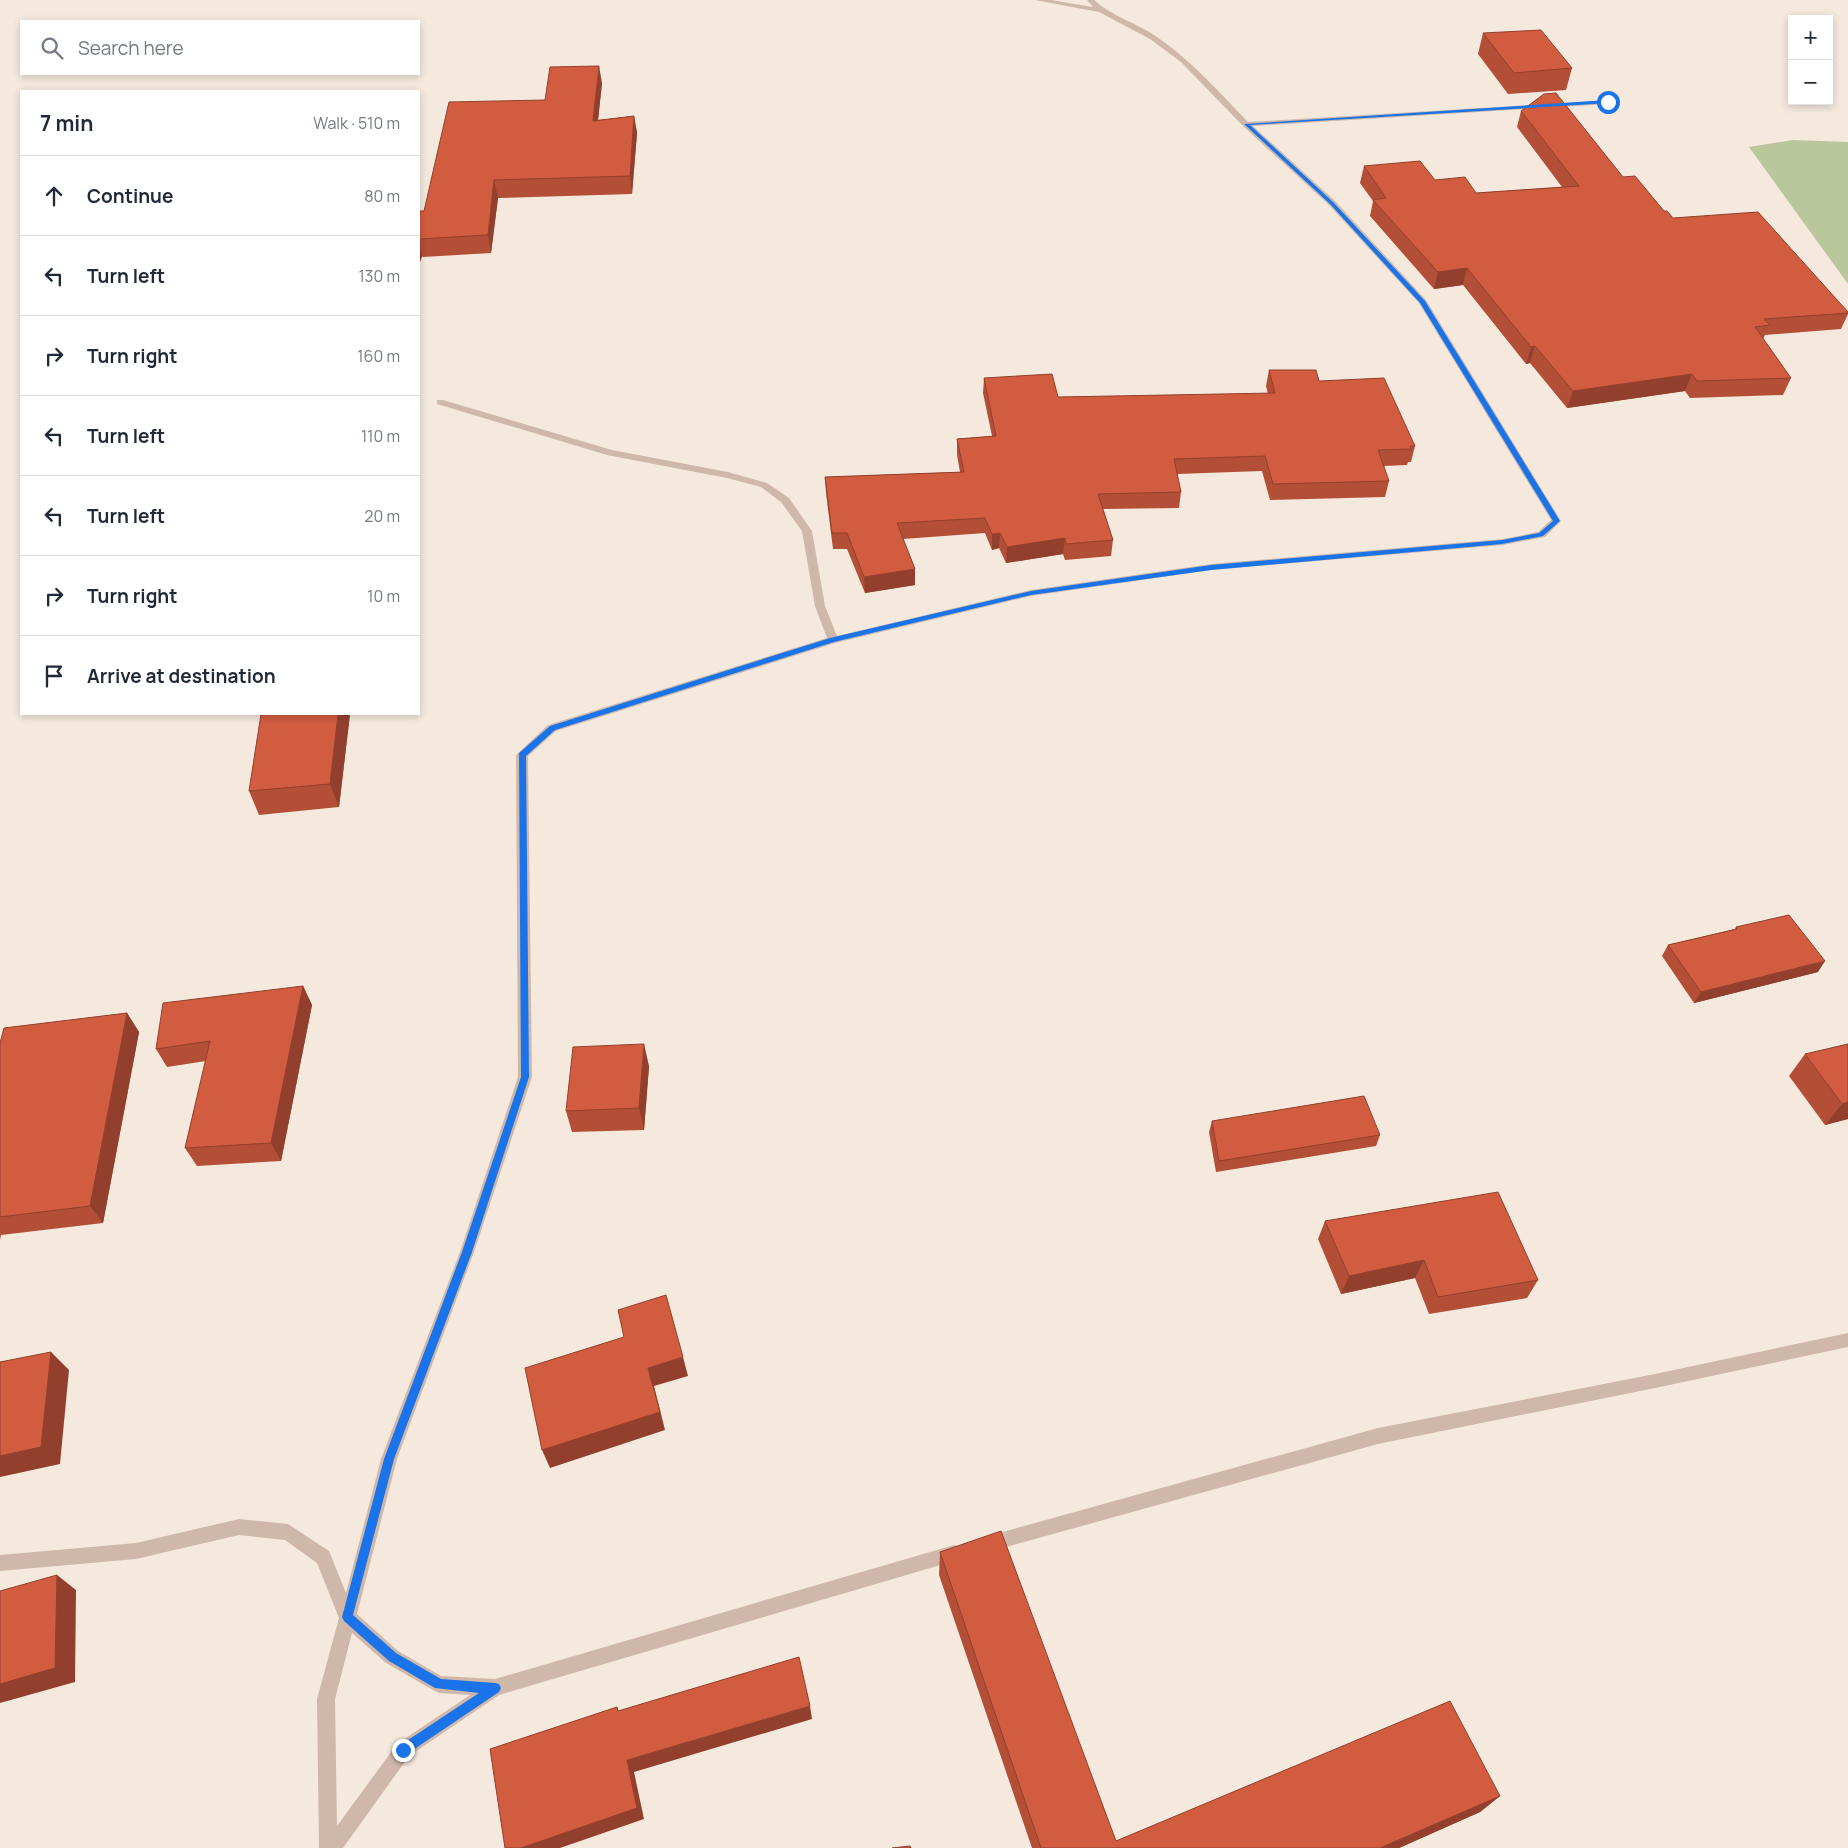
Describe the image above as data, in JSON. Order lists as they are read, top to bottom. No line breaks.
{"page":{"map_buttons":["+","−"],"search":"Search here","heading":["7 min","Walk · 510 m"],"list":[["Continue","80 m"],["Turn left","130 m"],["Turn right","160 m"],["Turn left","110 m"],["Turn left","20 m"],["Turn right","10 m"],"Arrive at destination"]}}
